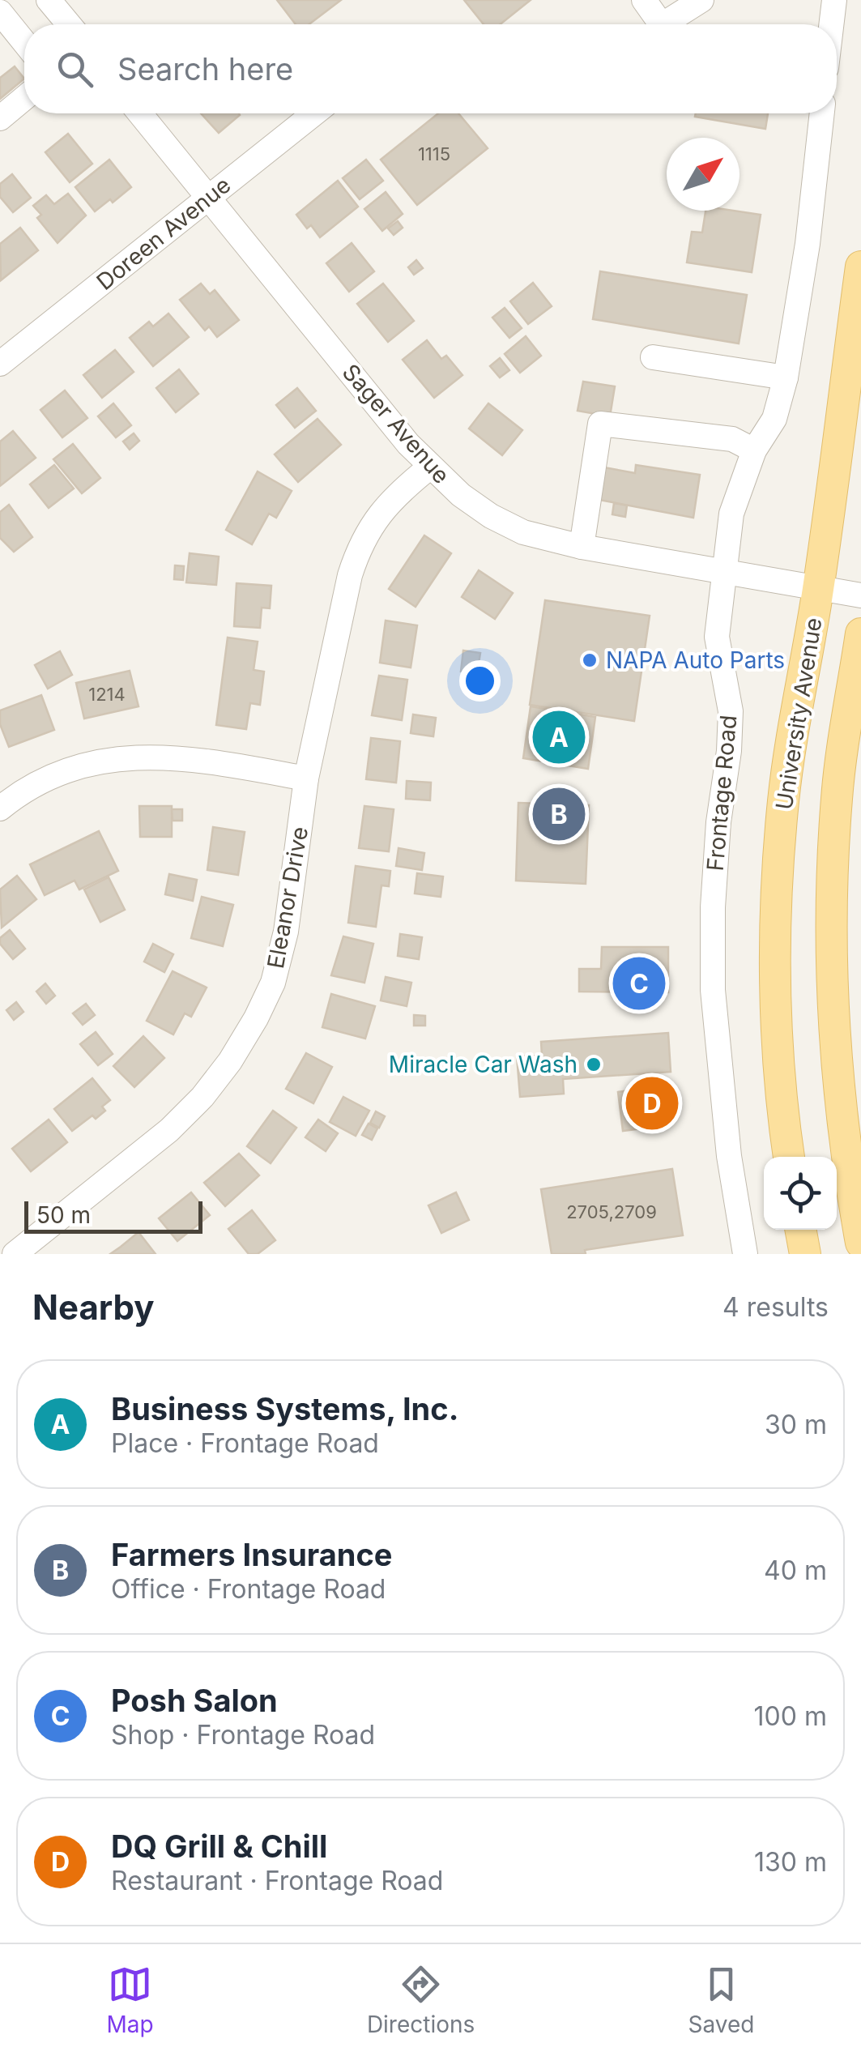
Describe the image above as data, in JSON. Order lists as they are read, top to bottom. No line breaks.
{"streets":{"main road":["University Avenue"],"street":["Doreen Avenue","Sager Avenue","Frontage Road","Eleanor Drive"]},"crossings":[["Doreen Avenue","Sager Avenue"],["Sager Avenue","University Avenue"],["Sager Avenue","Frontage Road"],["Sager Avenue","Eleanor Drive"]],"places":["NAPA Auto Parts","Miracle Car Wash"],"house_numbers":["1115","1214","2705,2709"],"scale_bar":"50 m","north":"top right","page":{"search":"Search here","pins":["A","B","C","D"],"scale":"50 m","heading":["Nearby","4 results"],"list":[{"mark":"A","name":"Business Systems, Inc.","note":"Place · Frontage Road","value":"30 m"},{"mark":"B","name":"Farmers Insurance","note":"Office · Frontage Road","value":"40 m"},{"mark":"C","name":"Posh Salon","note":"Shop · Frontage Road","value":"100 m"},{"mark":"D","name":"DQ Grill & Chill","note":"Restaurant · Frontage Road","value":"130 m"}],"nav":["Map","Directions","Saved"]}}
